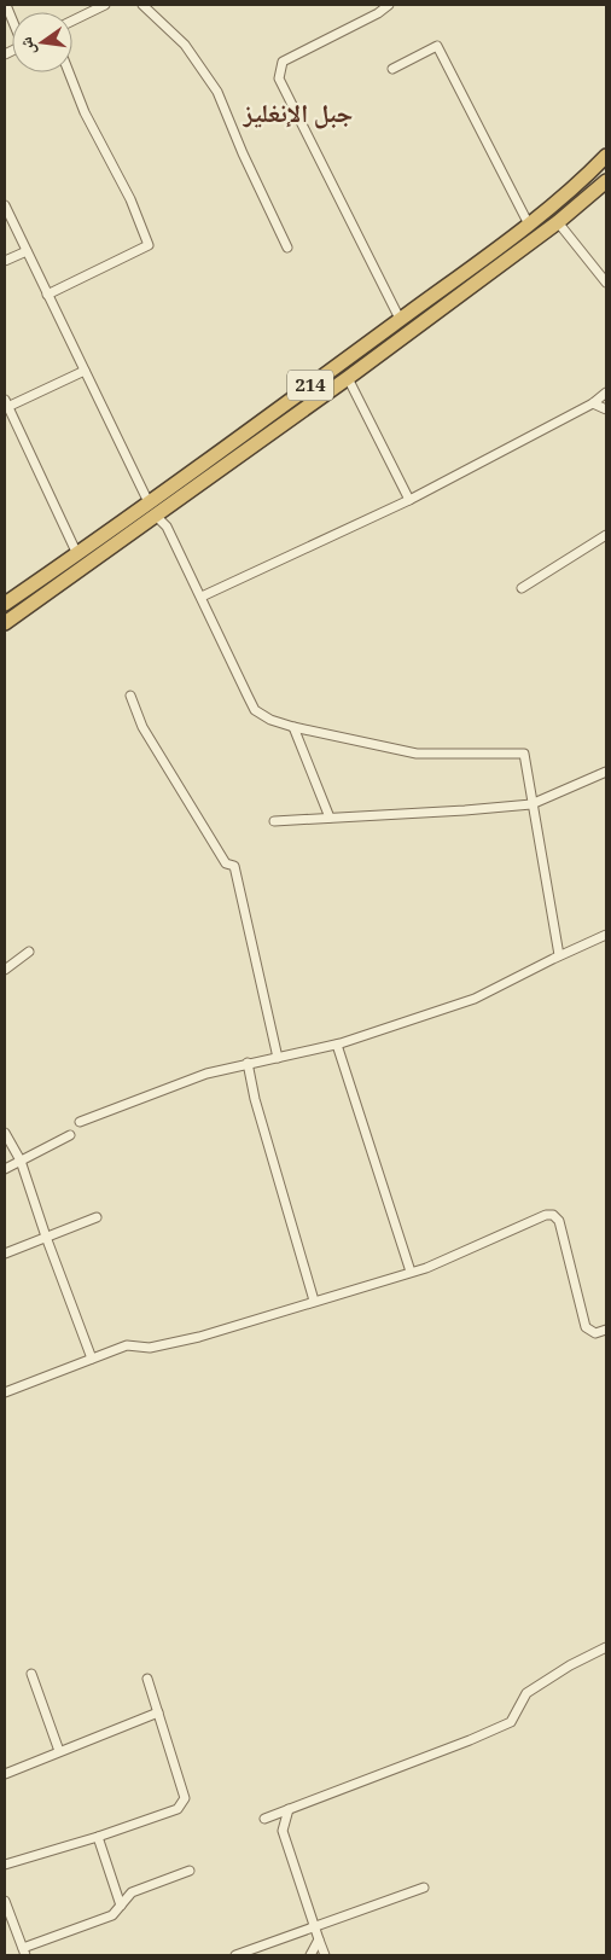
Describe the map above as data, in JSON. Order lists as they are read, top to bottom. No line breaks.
{"streets":{"highway":["214"]},"districts":["جبل الإنغليز"],"north":"left"}
